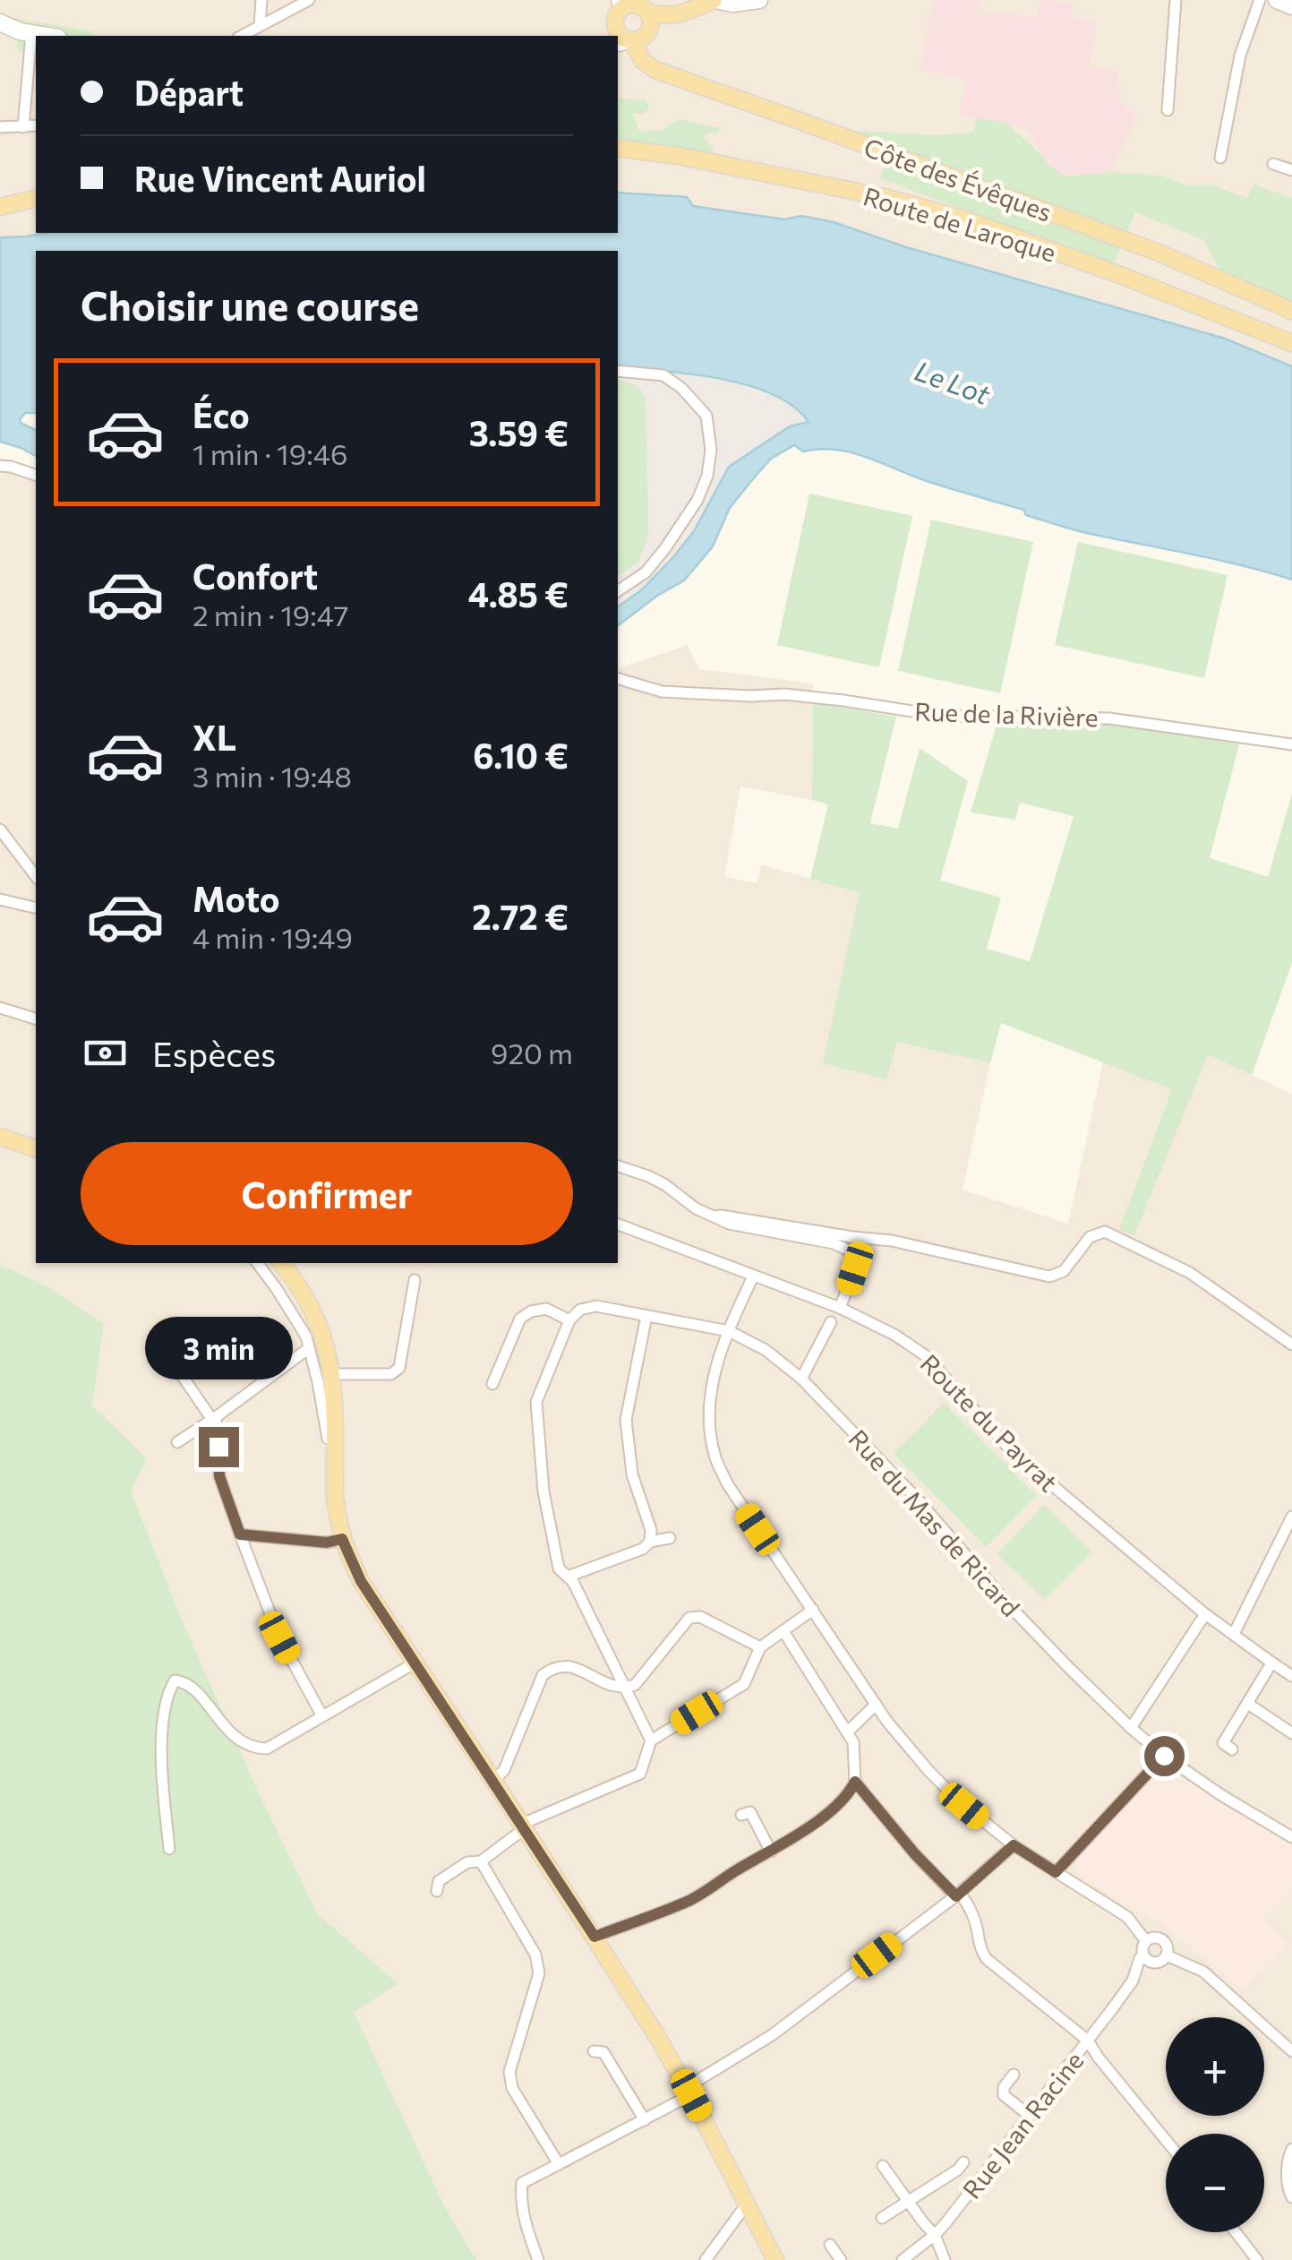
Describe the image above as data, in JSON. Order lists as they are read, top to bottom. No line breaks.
{"streets":{"main road":["Côte des Évêques","Route de Laroque"],"street":["Rue de la Rivière","Route du Payrat","Rue du Mas de Ricard","Rue Jean Racine"]},"water":["Le Lot"],"page":{"banner":["Départ","Rue Vincent Auriol"],"heading":"Choisir une course","list":[{"name":"Éco","note":"1 min · 19:46","value":"3.59 €"},{"name":"Confort","note":"2 min · 19:47","value":"4.85 €"},{"name":"XL","note":"3 min · 19:48","value":"6.10 €"},{"name":"Moto","note":"4 min · 19:49","value":"2.72 €"}],"pay":["Espèces","920 m"],"buttons":"Confirmer","bubble":"3 min","map_buttons":["+","−"]}}
